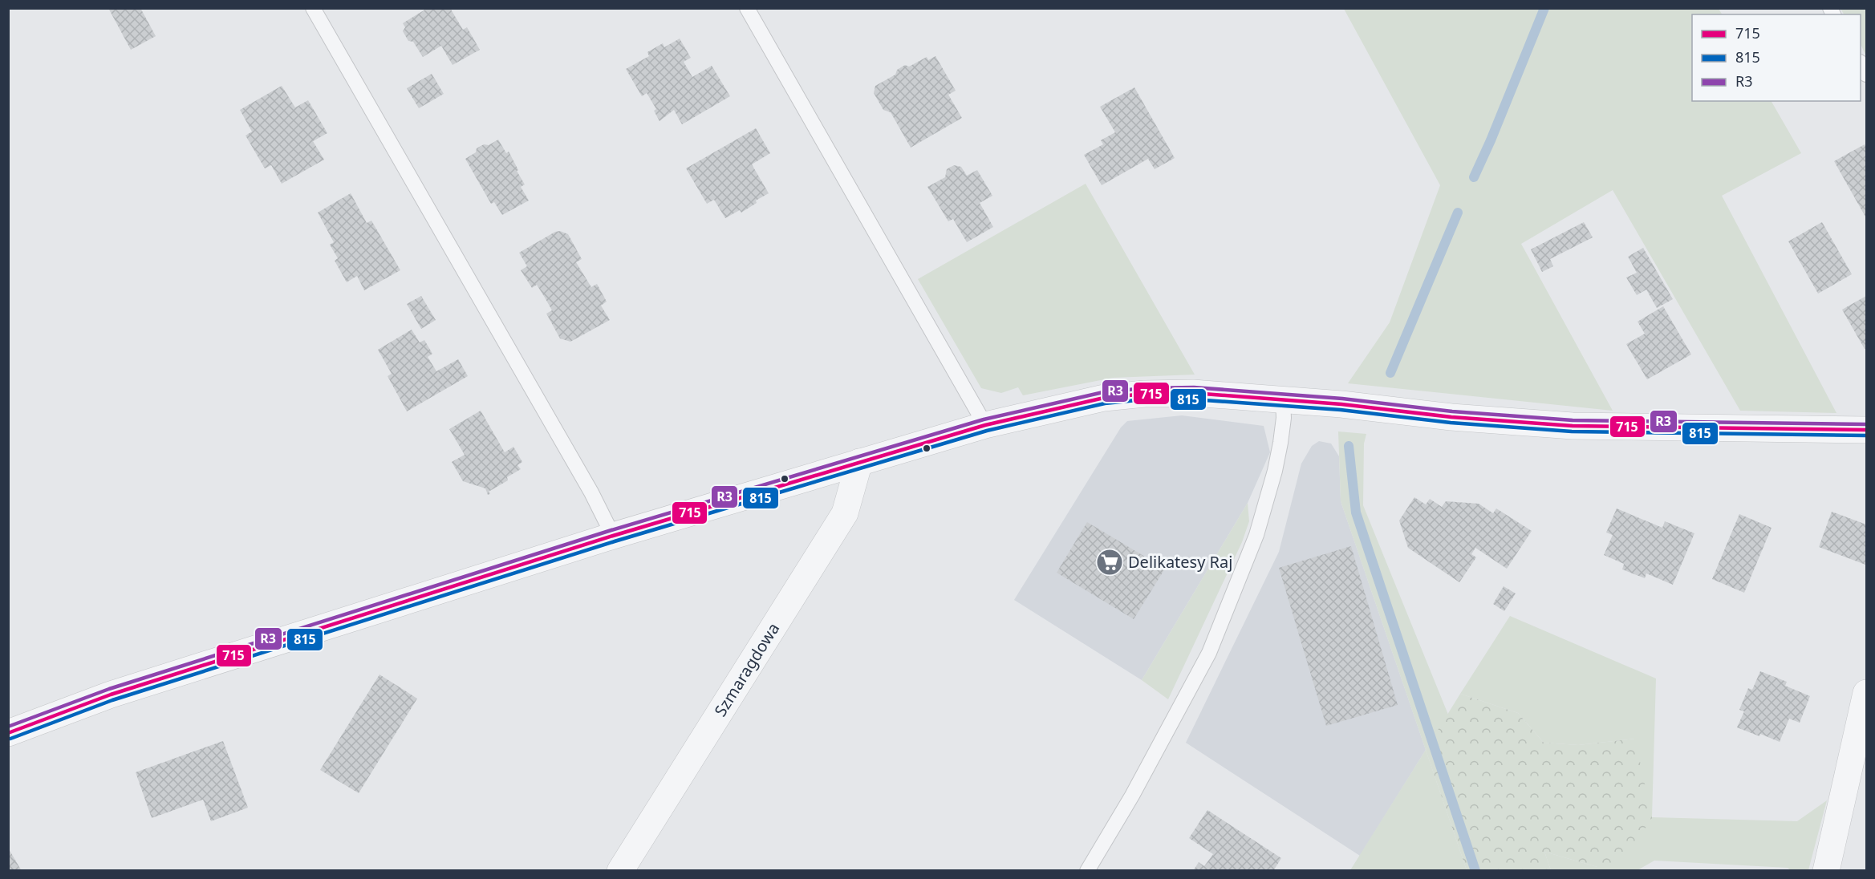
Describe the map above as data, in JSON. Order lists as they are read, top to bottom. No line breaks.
{"streets":{"street":["Szmaragdowa"]},"places":{"supermarket":["Delikatesy Raj"]},"lines":["transit line R3","transit line 715","transit line 815"],"legend":["715","815","R3"]}
